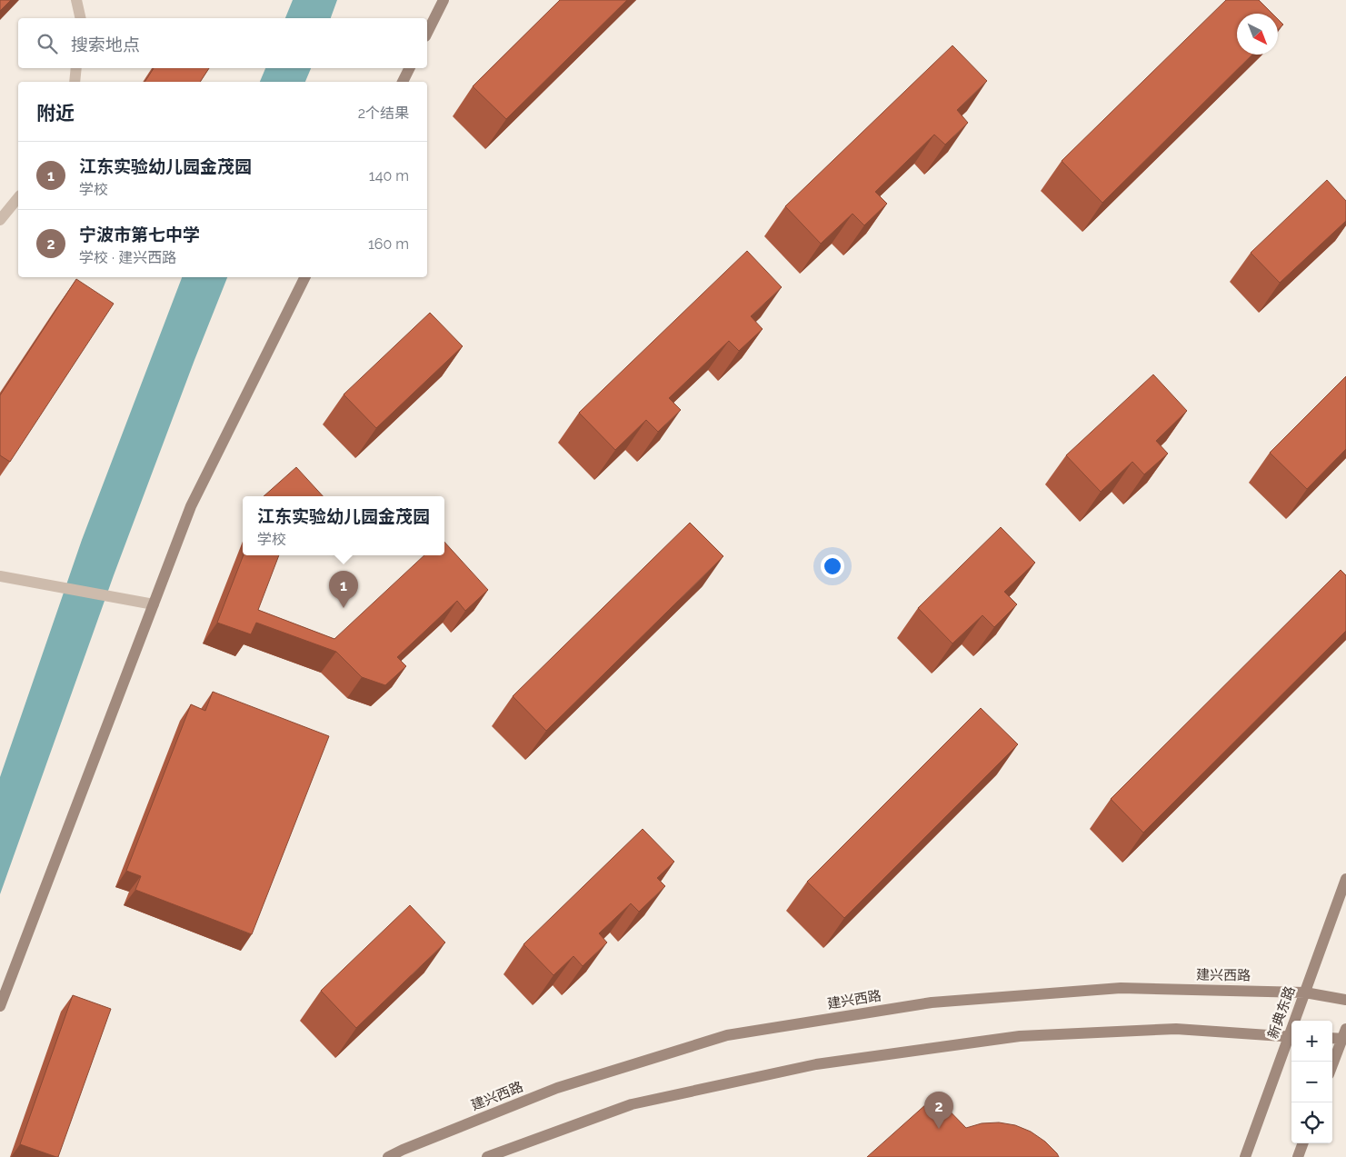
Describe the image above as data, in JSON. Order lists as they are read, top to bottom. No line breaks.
{"streets":{"street":["建兴西路","新典东路"]},"crossings":[["建兴西路","新典东路"]],"north":"bottom right","page":{"search":"搜索地点","heading":["附近","2个结果"],"list":[{"mark":"1","name":"江东实验幼儿园金茂园","note":"学校","value":"140 m"},{"mark":"2","name":"宁波市第七中学","note":"学校 · 建兴西路","value":"160 m"}],"popup":["江东实验幼儿园金茂园","学校"],"pins":["1","2"],"map_buttons":["+","−"]}}
